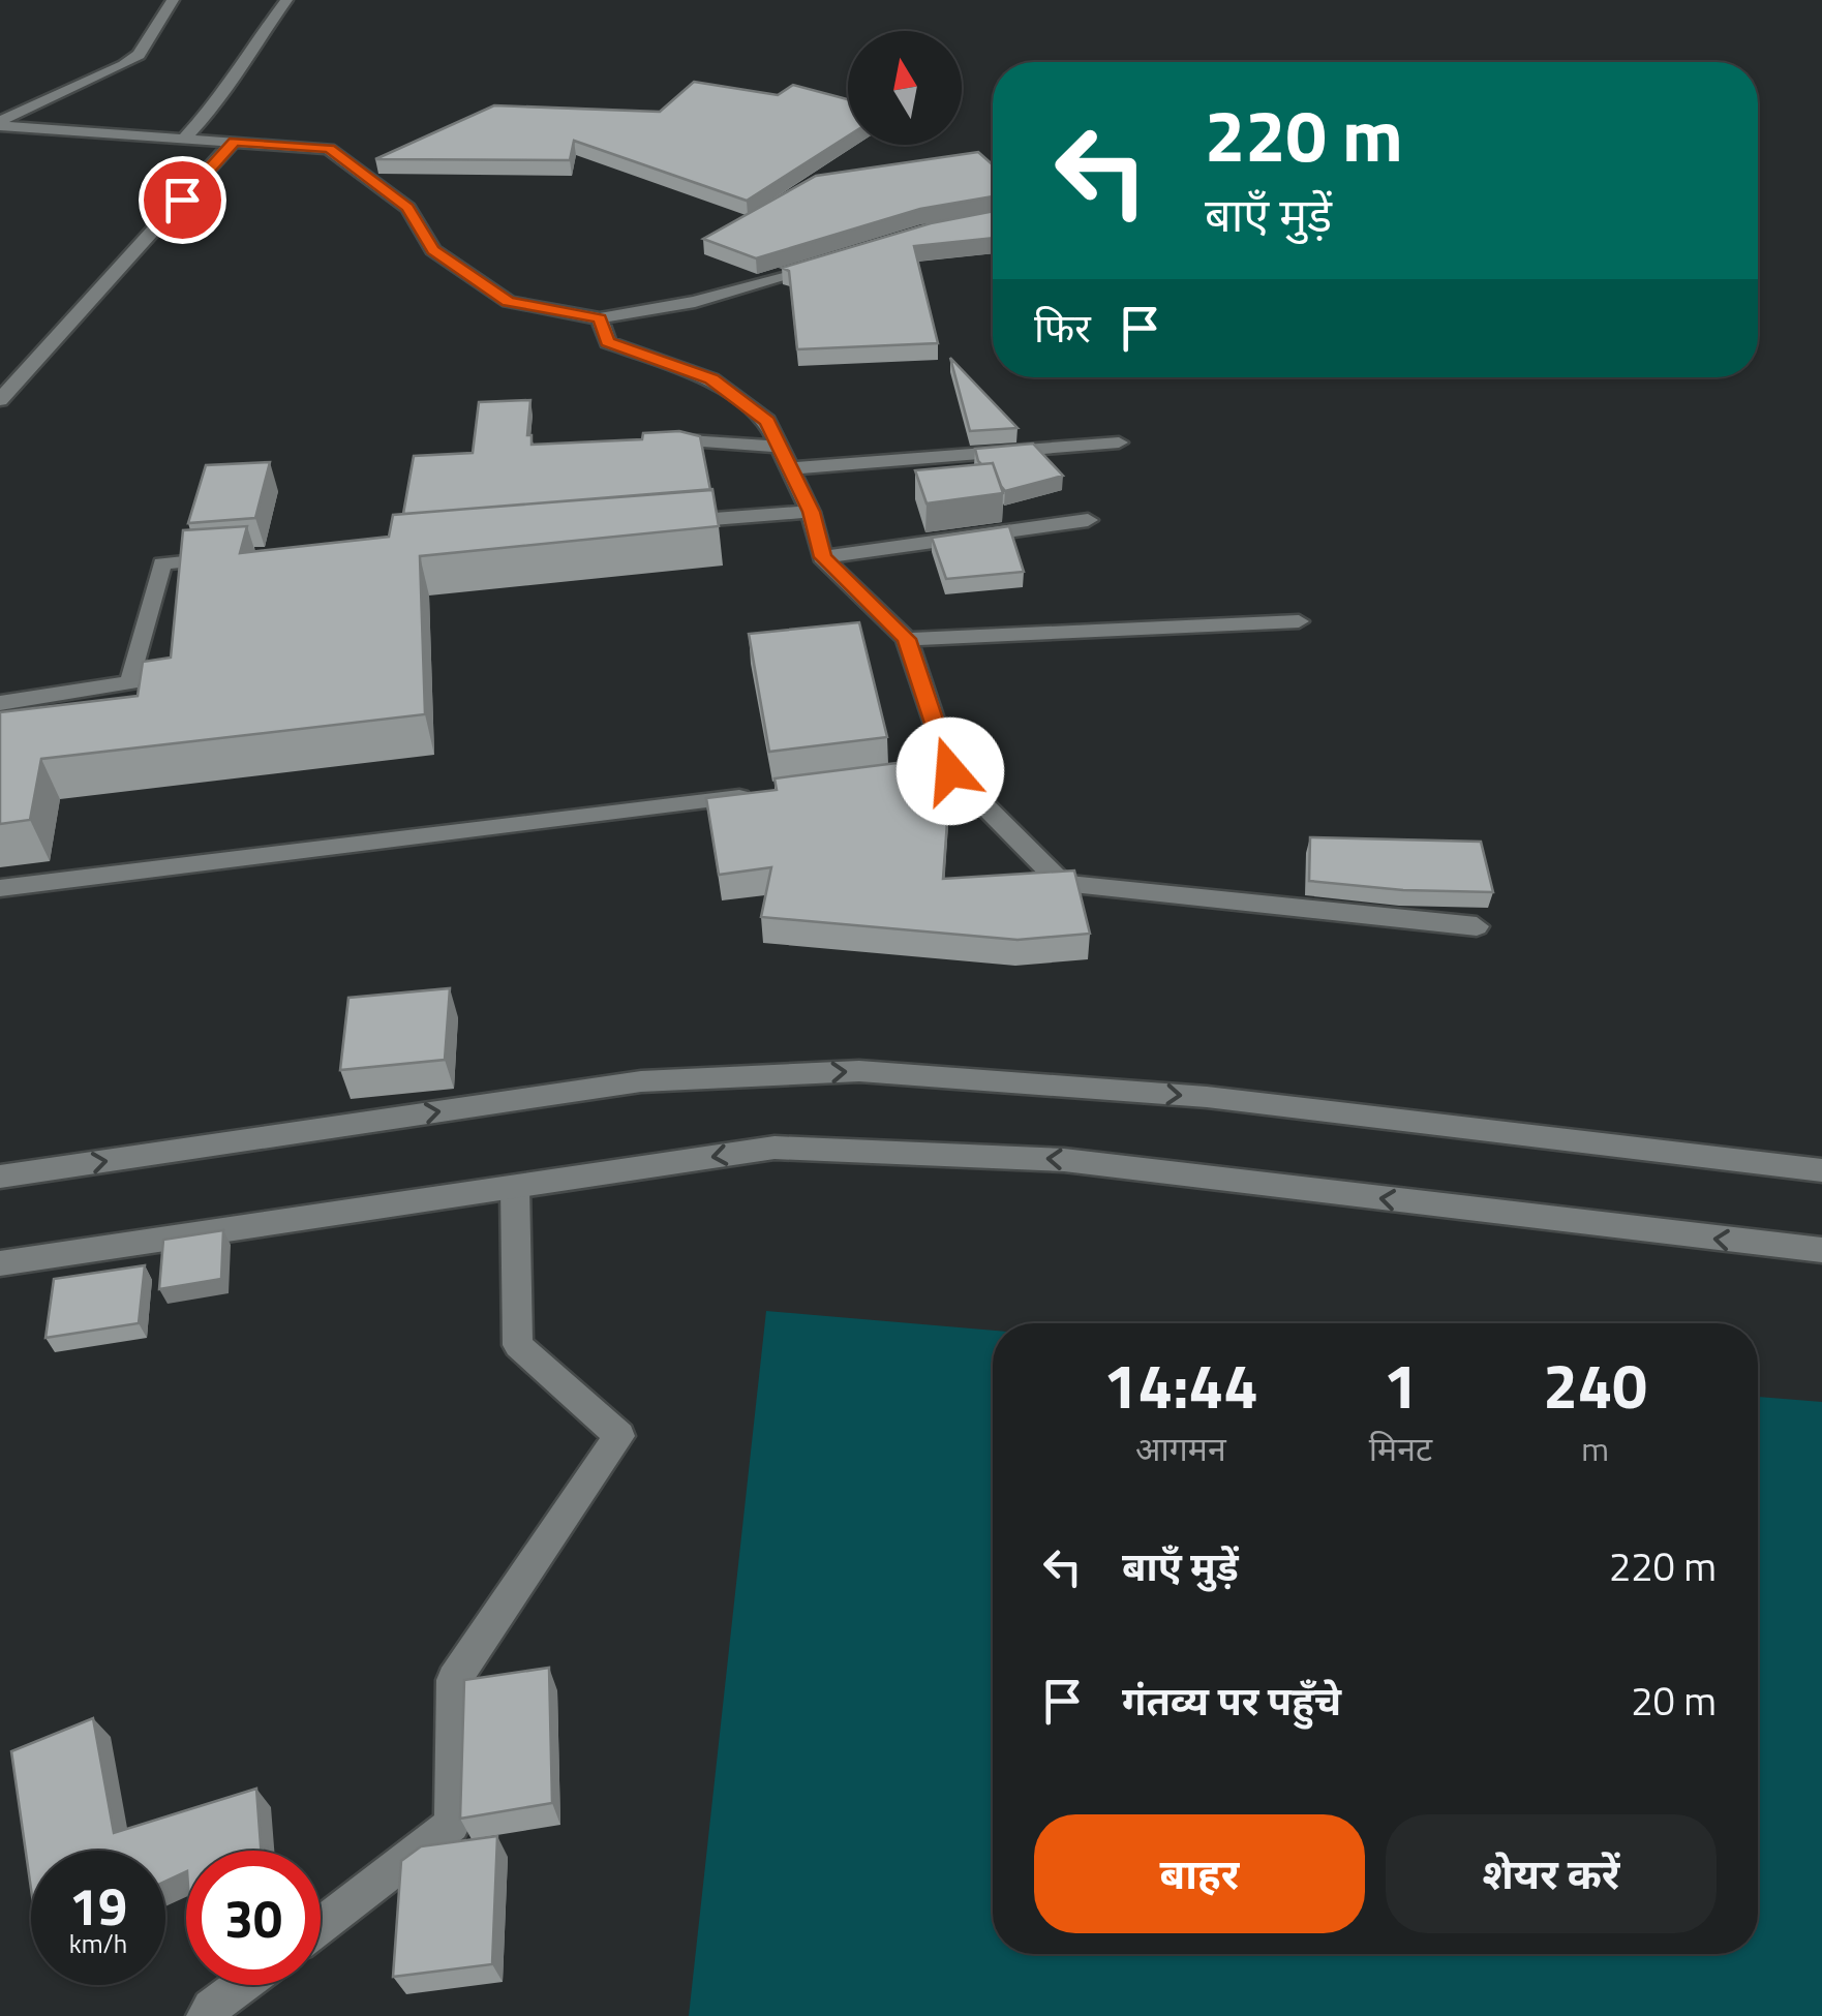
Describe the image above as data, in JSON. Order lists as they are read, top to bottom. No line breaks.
{"north":"top","page":{"turn":["220 m","बाएँ मुड़ें"],"then":"फिर","eta":["14:44","आगमन","1","मिनट","240","m"],"list":[{"name":"बाएँ मुड़ें","value":"220 m"},{"name":"गंतव्य पर पहुँचे","value":"20 m"}],"buttons":["बाहर","शेयर करें"],"speed":"19 km/h","limit":"30"}}
